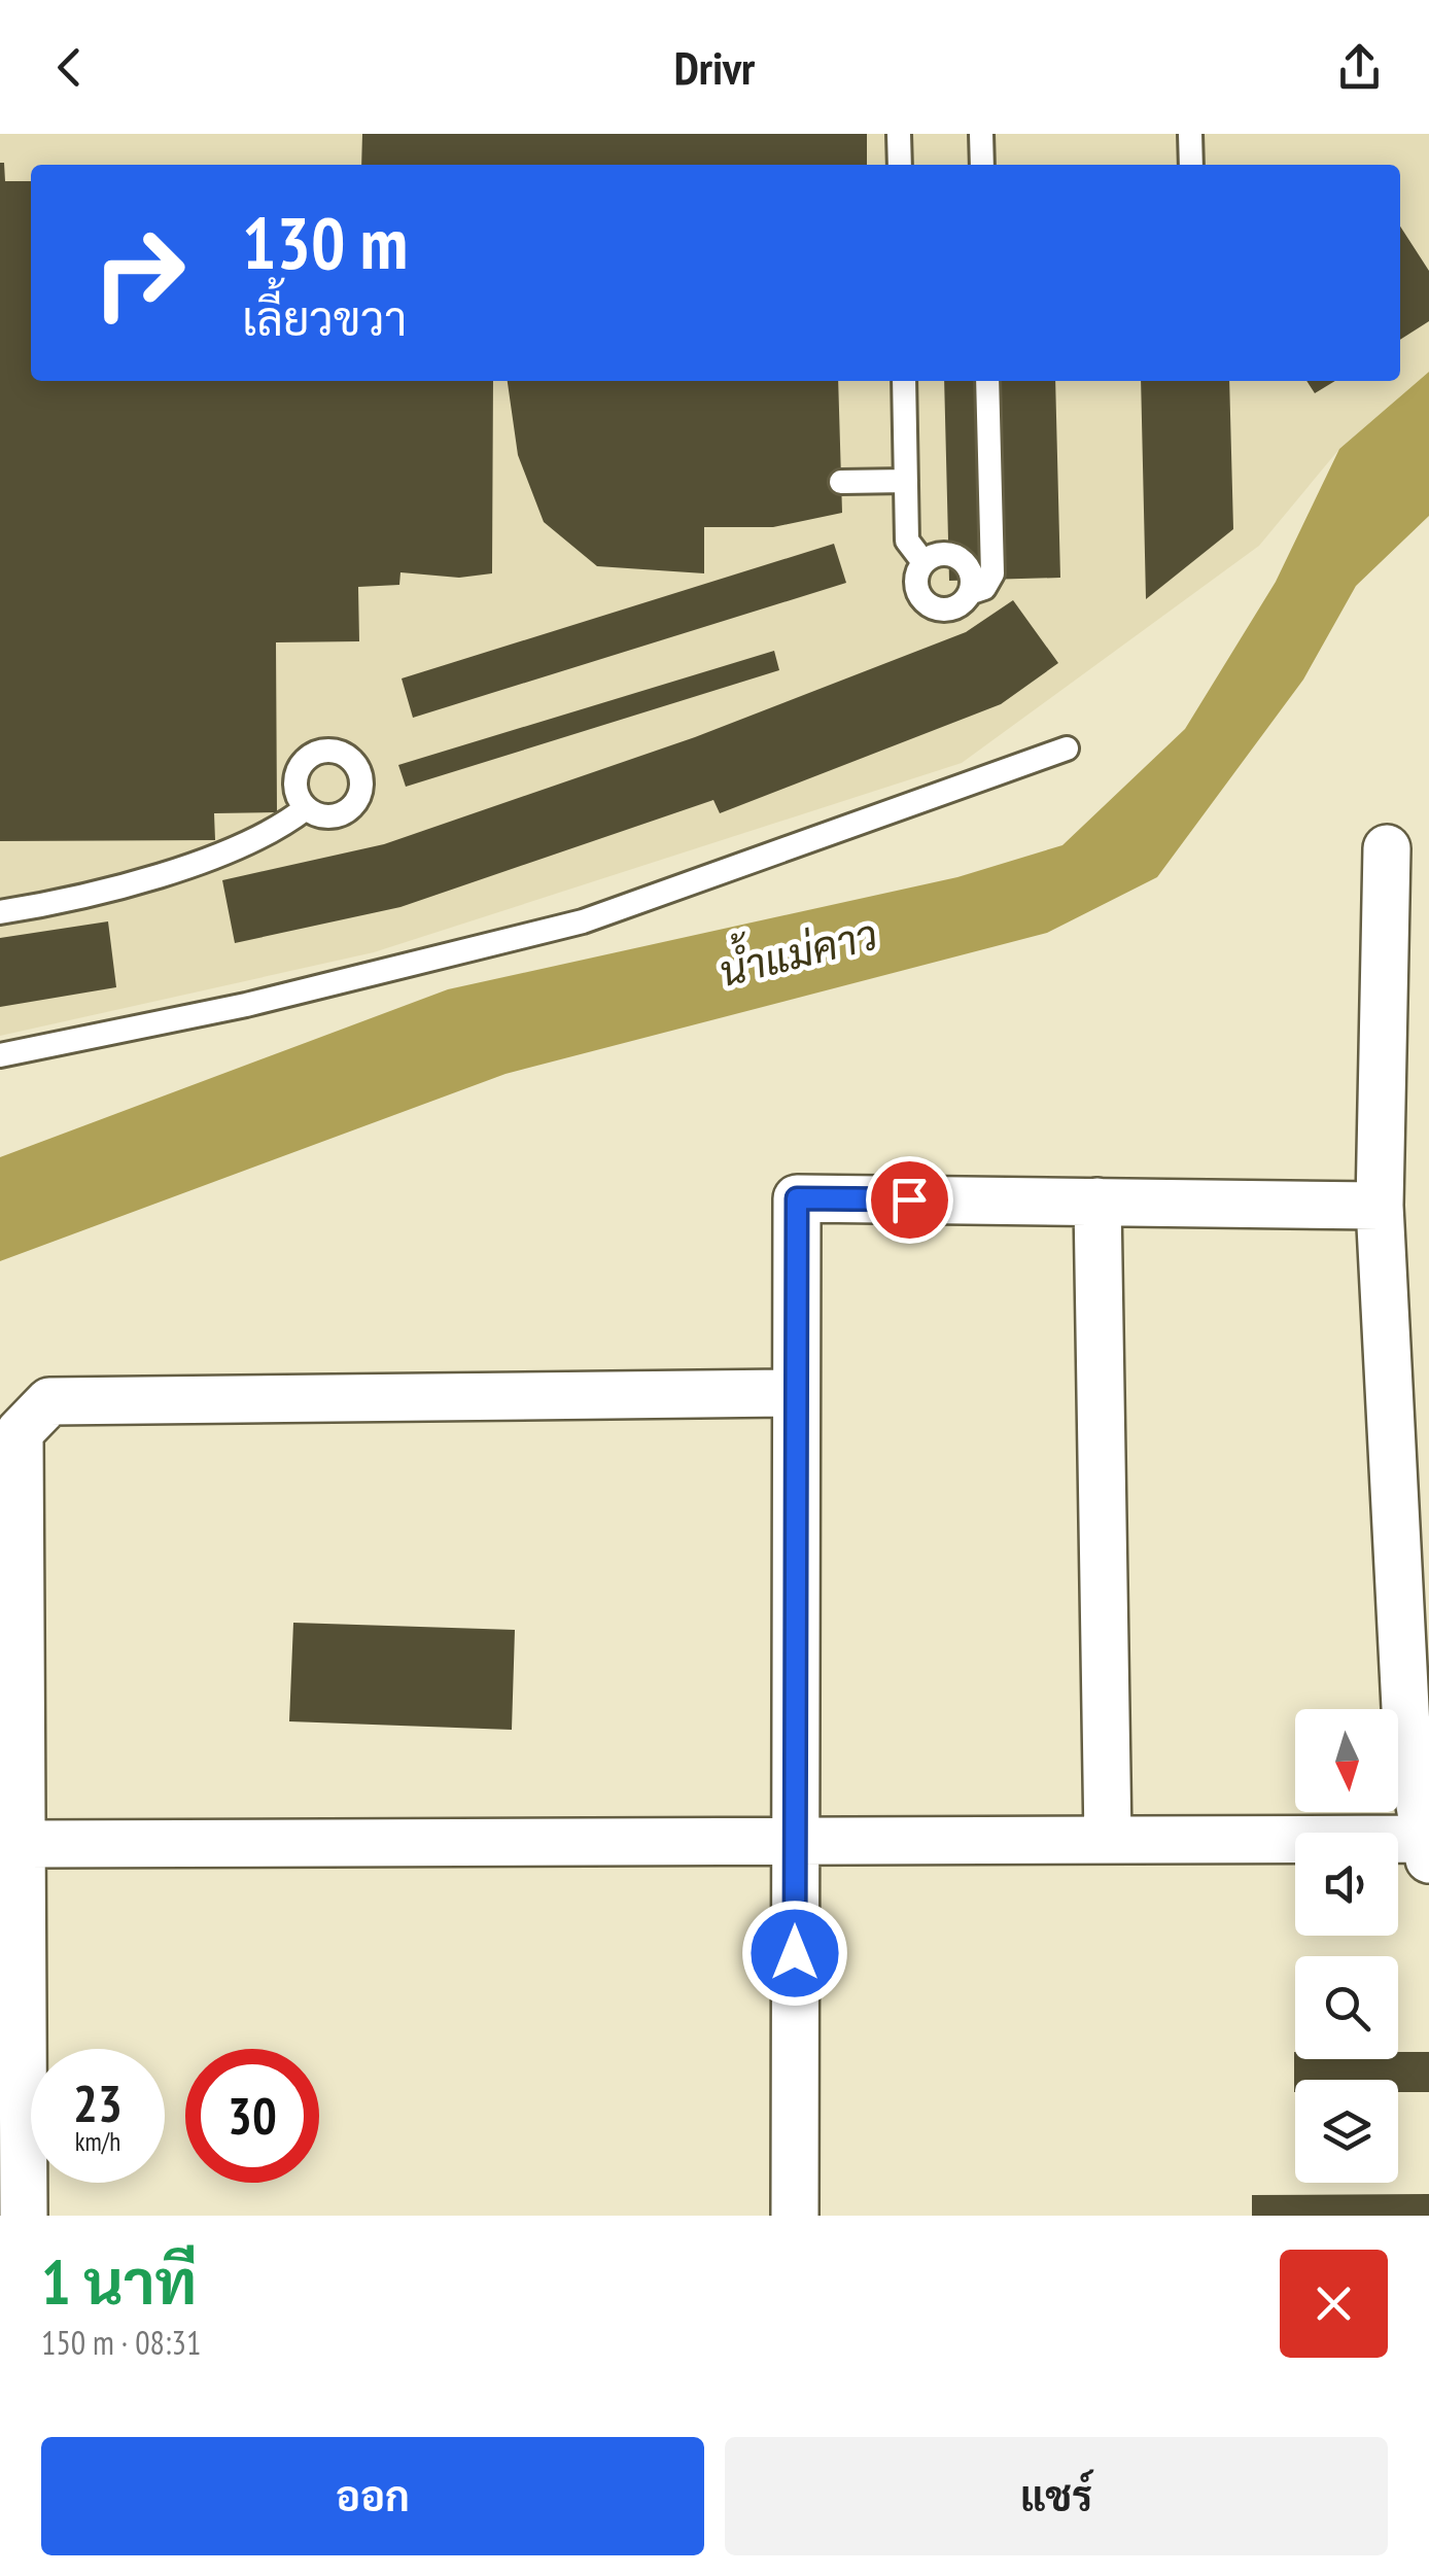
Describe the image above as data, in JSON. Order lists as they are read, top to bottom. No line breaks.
{"water":["น้ำแม่คาว"],"north":"bottom","page":{"header":"Drivr","turn":["130 m","เลี้ยวขวา"],"speed":"23 km/h","limit":"30","heading":["1 นาที","150 m · 08:31"],"buttons":["ออก","แชร์"]}}
